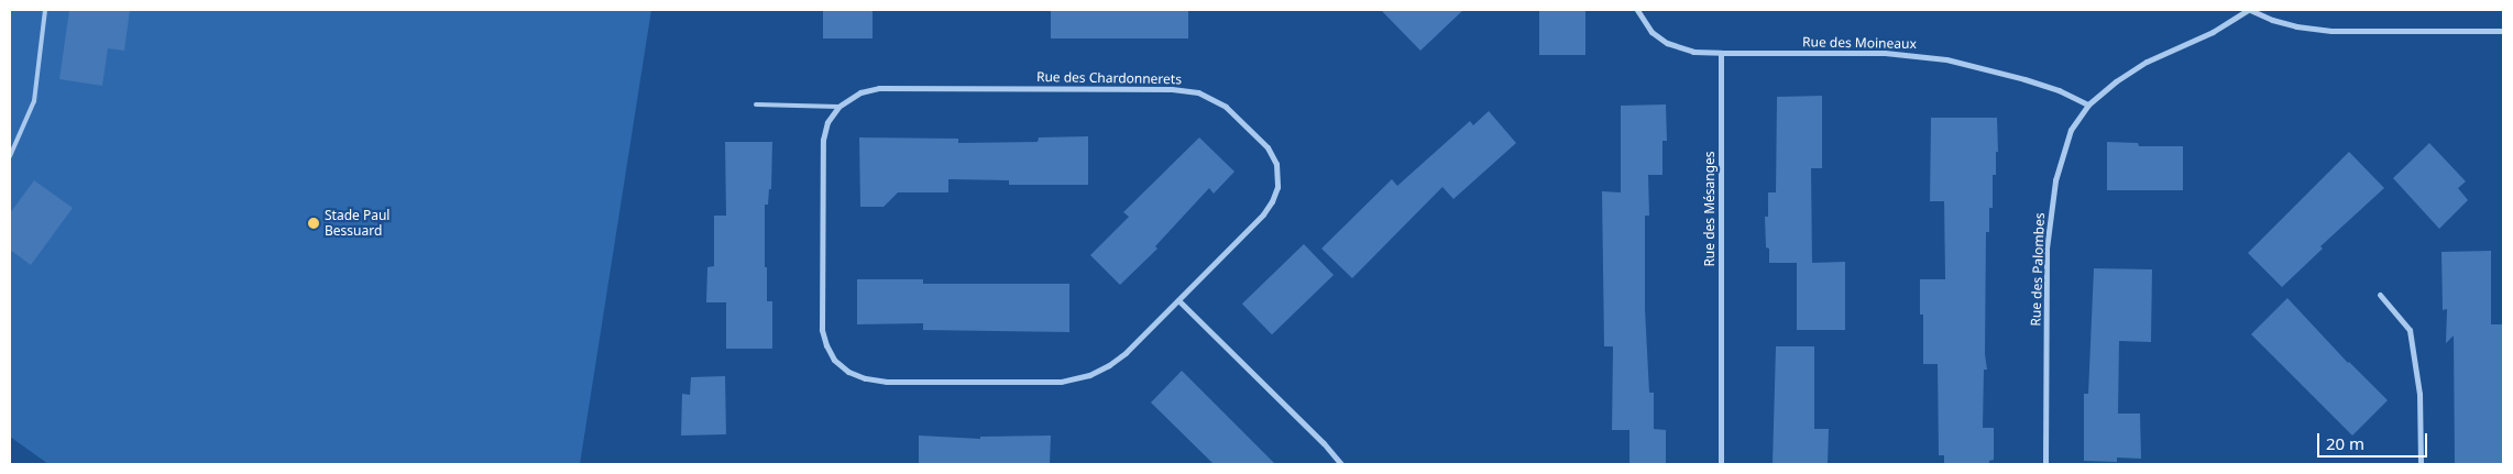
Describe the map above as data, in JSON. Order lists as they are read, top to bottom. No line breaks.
{"streets":{"street":["Rue des Moineaux","Rue des Chardonnerets","Rue des Mésanges","Rue des Palombes"]},"crossings":[["Rue des Moineaux","Rue des Mésanges"],["Rue des Moineaux","Rue des Palombes"]],"places":["Stade Paul Bessuard"],"scale_bar":"20 m"}
